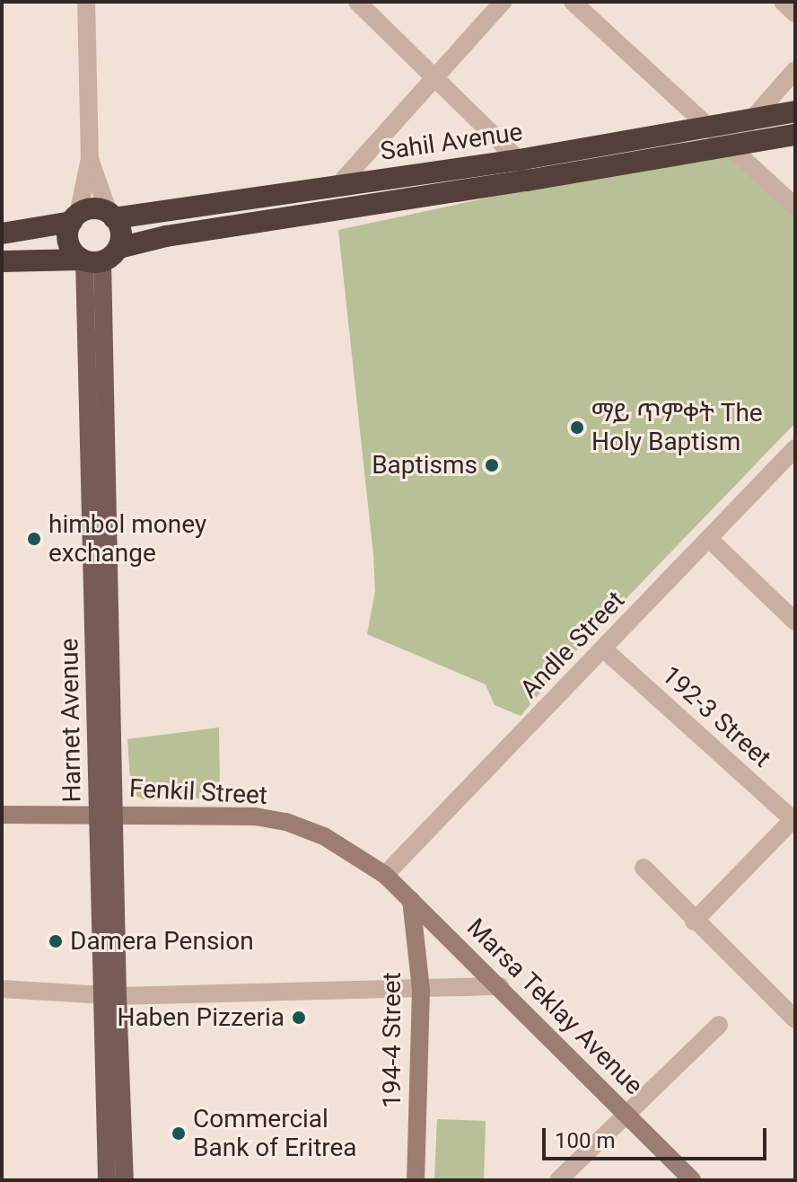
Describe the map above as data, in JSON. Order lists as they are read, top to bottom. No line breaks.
{"streets":{"highway":["Sahil Avenue"],"main road":["Harnet Avenue","Fenkil Street","Marsa Teklay Avenue","194-4 Street"],"street":["Andle Street","192-3 Street"]},"crossings":[["Sahil Avenue","Harnet Avenue"],["Andle Street","192-3 Street"],["Andle Street","Fenkil Street"],["Harnet Avenue","Fenkil Street"],["Fenkil Street","Marsa Teklay Avenue"],["Fenkil Street","194-4 Street"],["Marsa Teklay Avenue","194-4 Street"]],"places":["ማይ ጥምቀት The Holy Baptism","Baptisms","himbol money exchange","Damera Pension","Haben Pizzeria","Commercial Bank of Eritrea"],"scale_bar":"100 m"}
